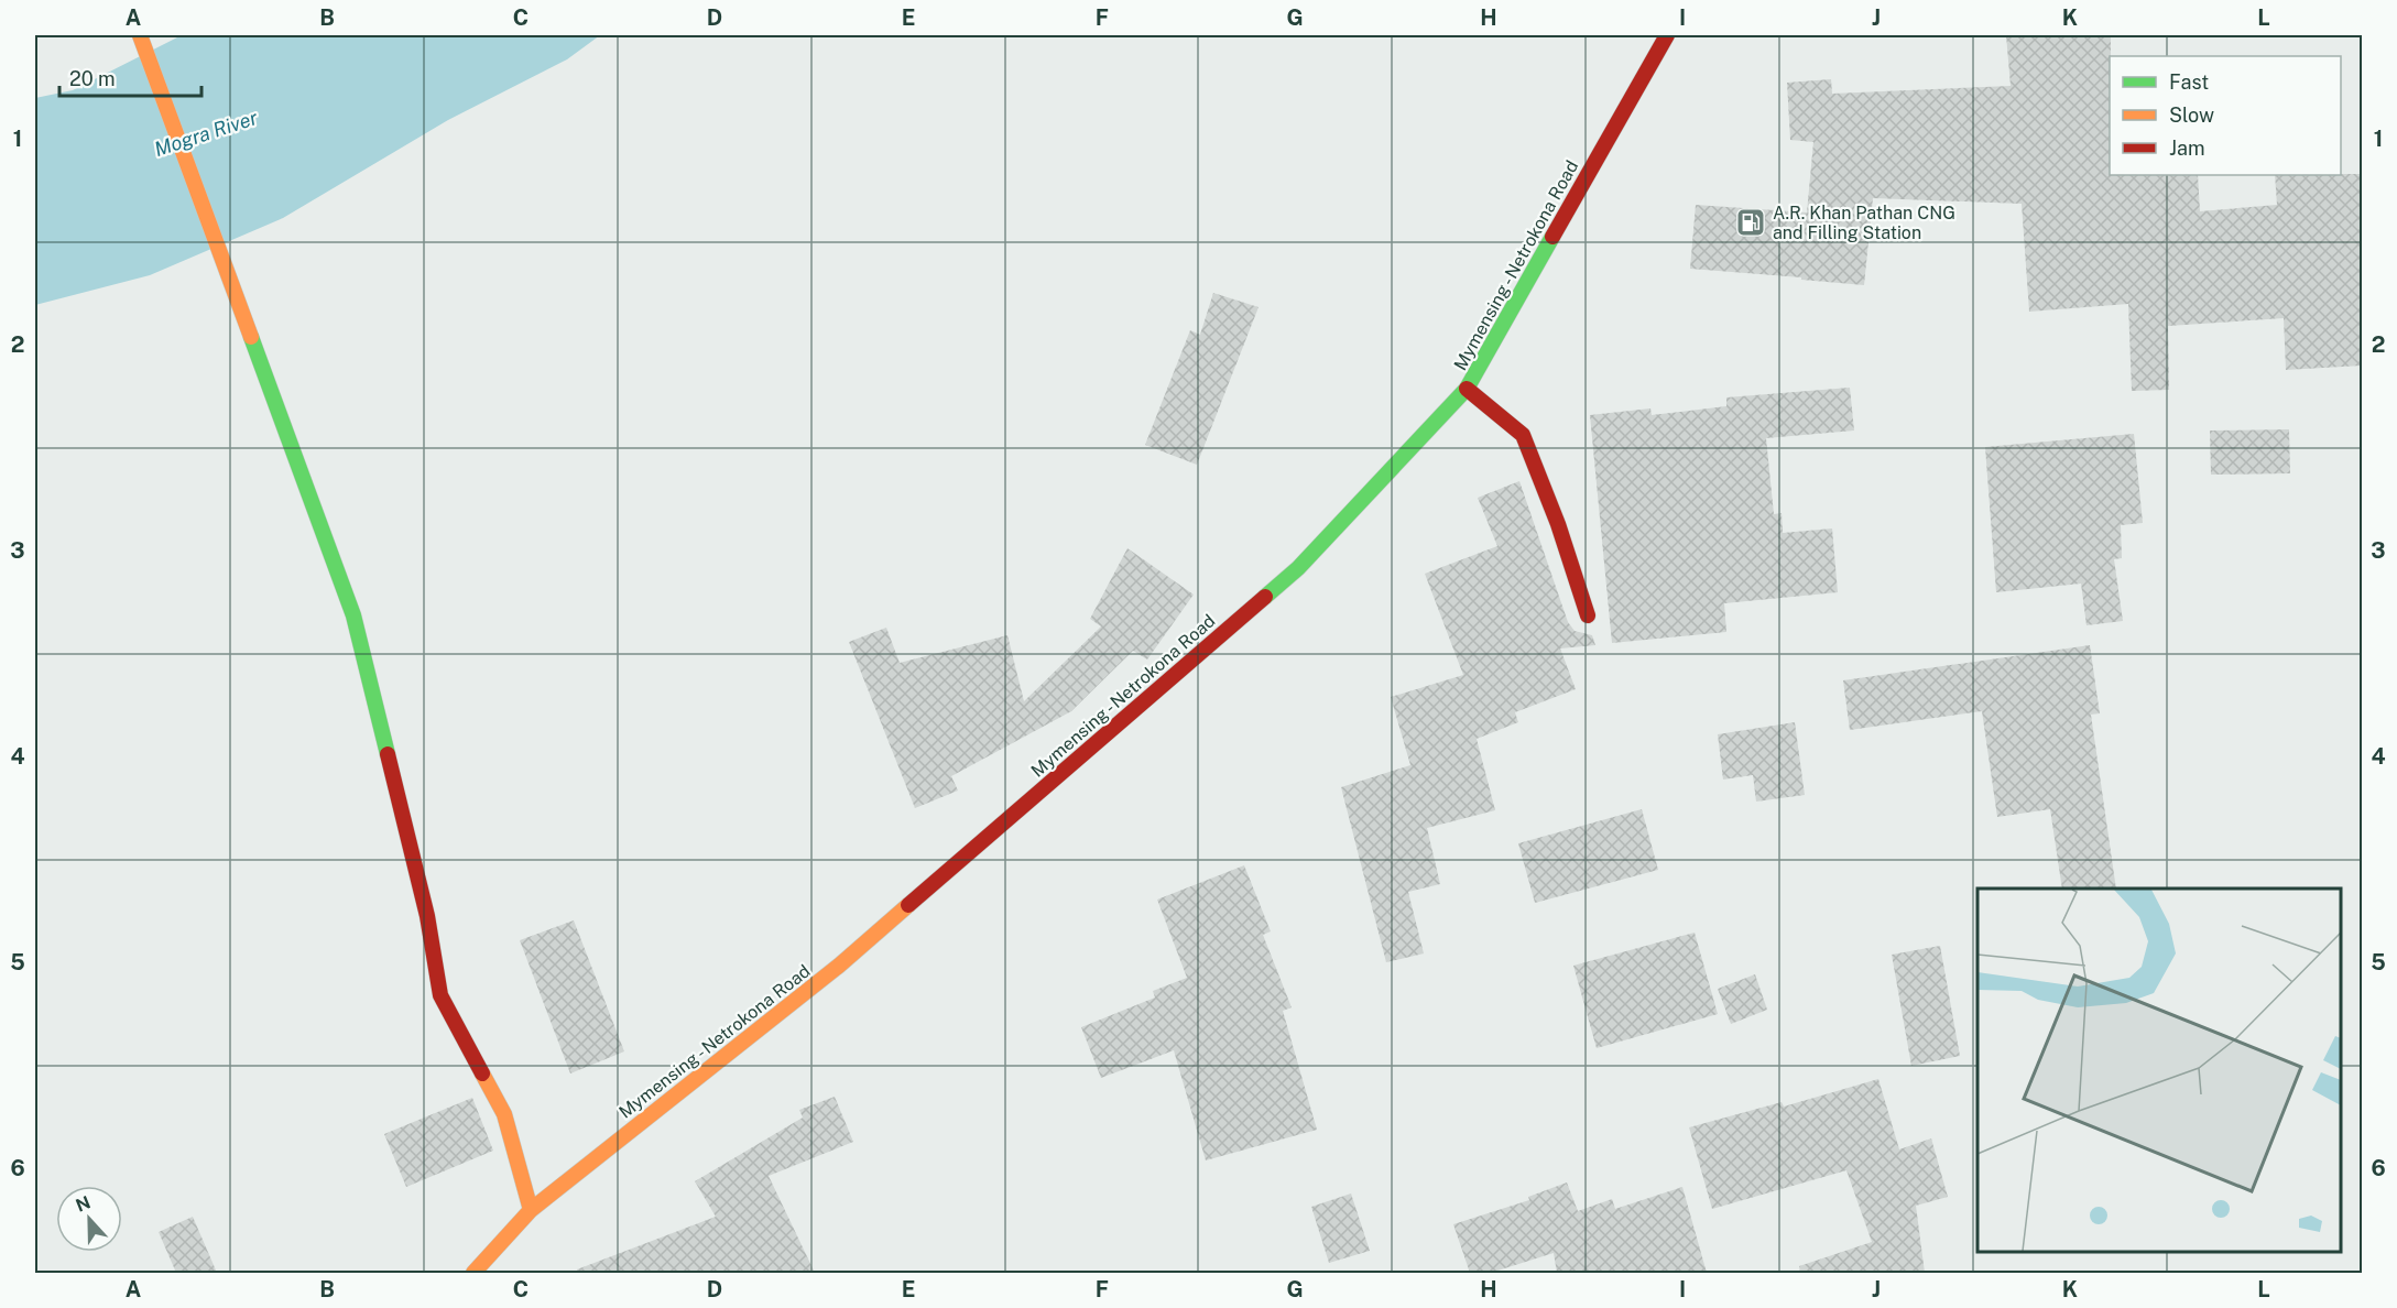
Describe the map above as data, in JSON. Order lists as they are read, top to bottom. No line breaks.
{"streets":{"main road":["Mymensing - Netrokona Road"]},"water":["Mogra River"],"places":{"fuel station":["A.R. Khan Pathan CNG and Filling Station"]},"legend":["Fast","Slow","Jam"],"scale_bar":"20 m","north":"top","grid":{"columns":["A","B","C","D","E","F","G","H","I","J","K","L"],"rows":["1","2","3","4","5","6"]}}
